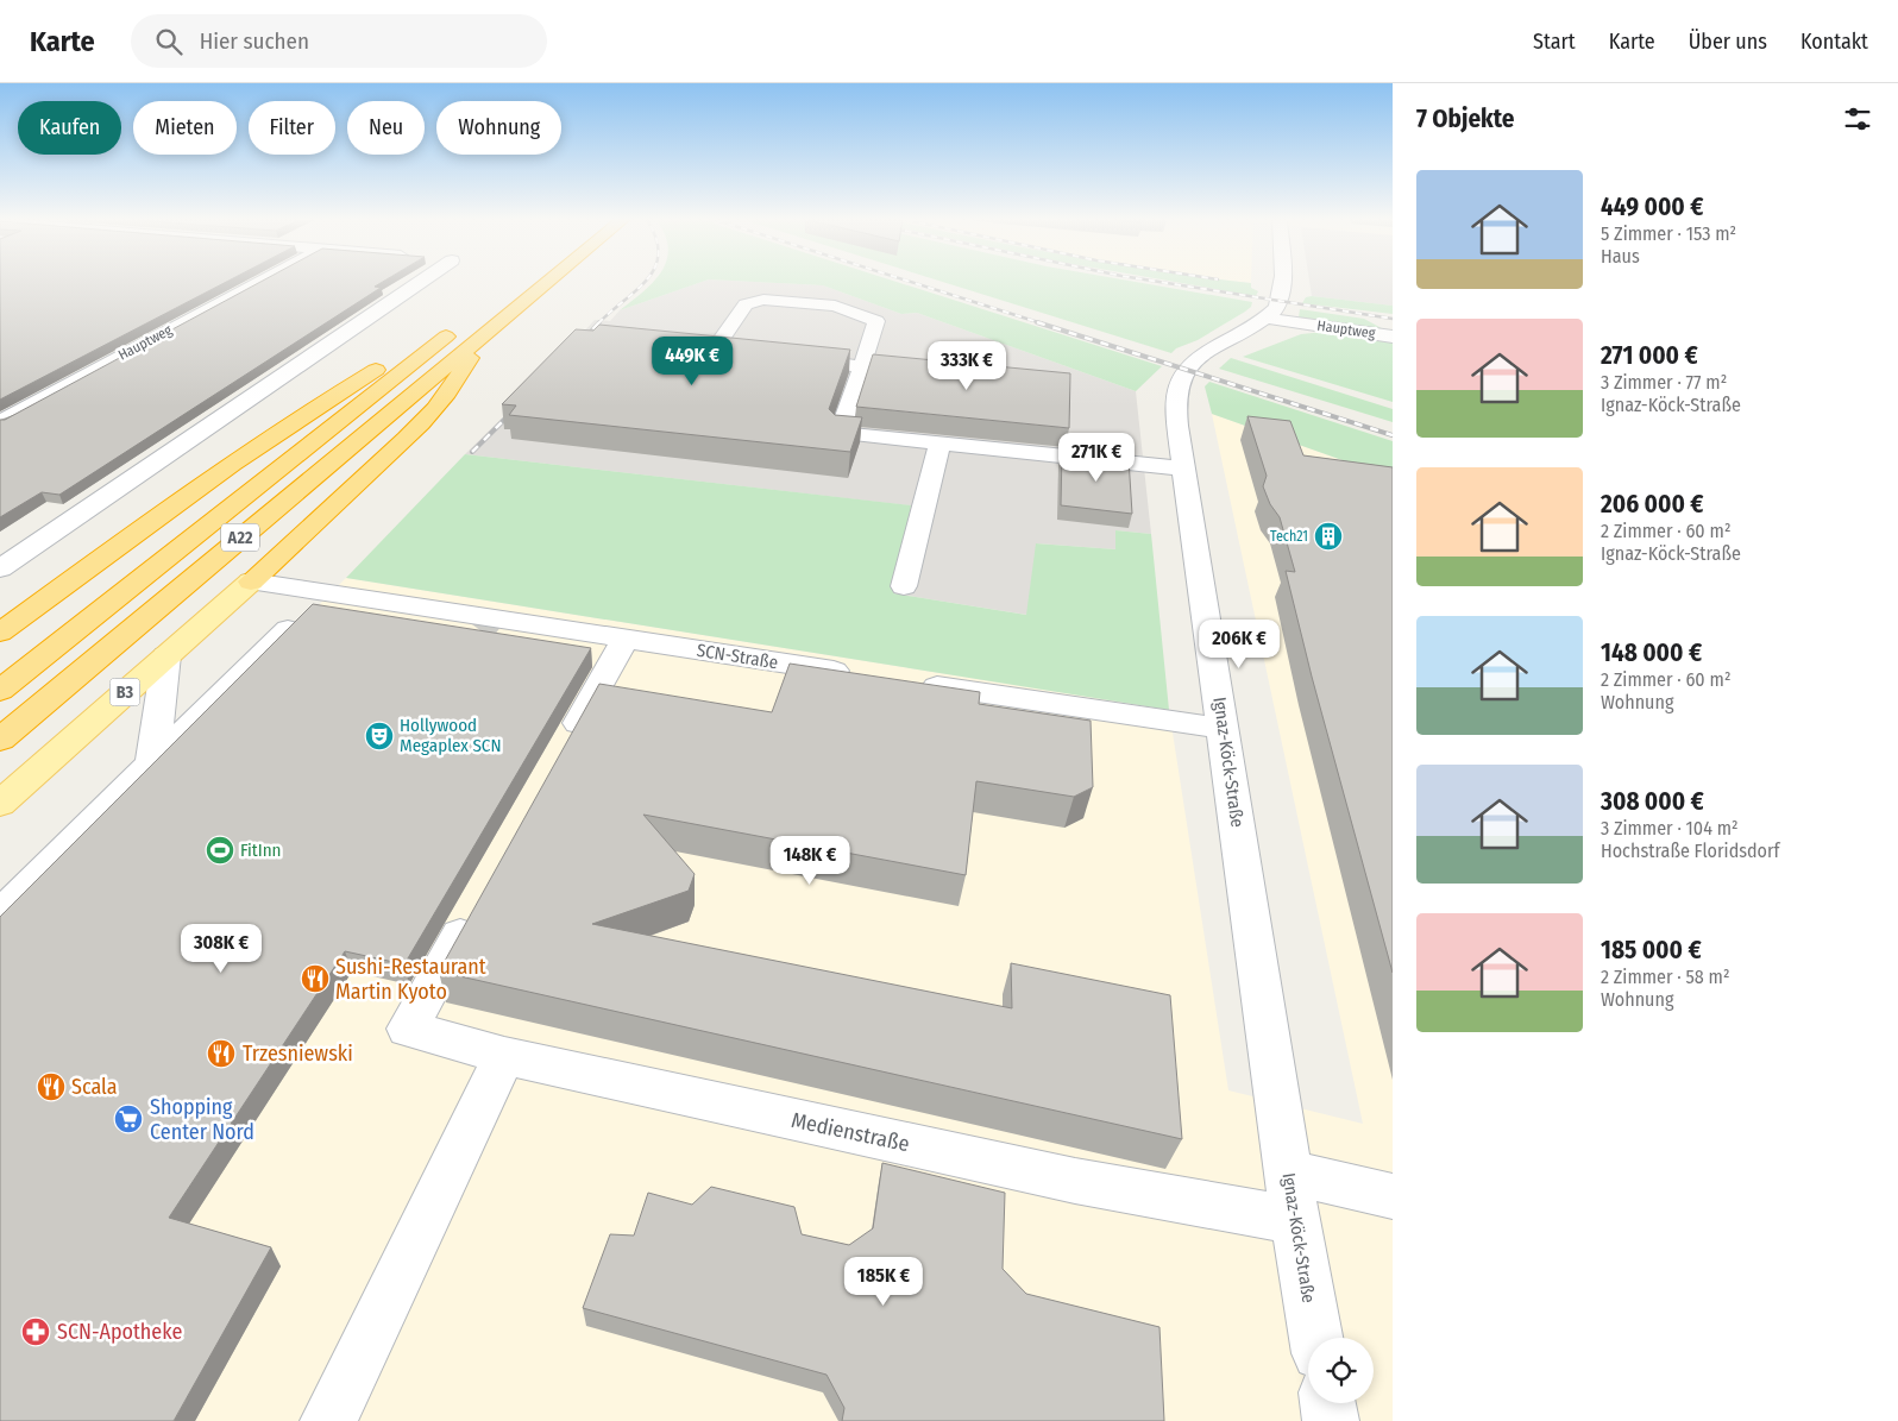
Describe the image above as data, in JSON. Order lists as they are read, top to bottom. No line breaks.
{"streets":{"highway":["A22"],"main road":["B3"],"street":["Hauptweg","SCN-Straße","Ignaz-Köck-Straße","Medienstraße"]},"crossings":[["Hauptweg","Ignaz-Köck-Straße"],["SCN-Straße","B3"],["Ignaz-Köck-Straße","Medienstraße"]],"places":{"building":["Tech21"],"theatre":["Hollywood Megaplex SCN"],"sports":["FitInn"],"restaurant":["Sushi-Restaurant Martin Kyoto","Trzesniewski","Scala"],"supermarket":["Shopping Center Nord"],"pharmacy":["SCN-Apotheke"]},"page":{"header":"Karte","search":"Hier suchen","nav":["Start","Karte","Über uns","Kontakt"],"heading":"7 Objekte","chip":["Kaufen","Mieten","Filter","Neu","Wohnung"],"list":[{"name":"449 000 €","note":"5 Zimmer · 153 m² · Haus"},{"name":"271 000 €","note":"3 Zimmer · 77 m² · Ignaz-Köck-Straße"},{"name":"206 000 €","note":"2 Zimmer · 60 m² · Ignaz-Köck-Straße"},{"name":"148 000 €","note":"2 Zimmer · 60 m² · Wohnung"},{"name":"308 000 €","note":"3 Zimmer · 104 m² · Hochstraße Floridsdorf"},{"name":"185 000 €","note":"2 Zimmer · 58 m² · Wohnung"}],"price":["449K €","333K €","271K €","206K €","148K €","308K €","185K €"]}}
